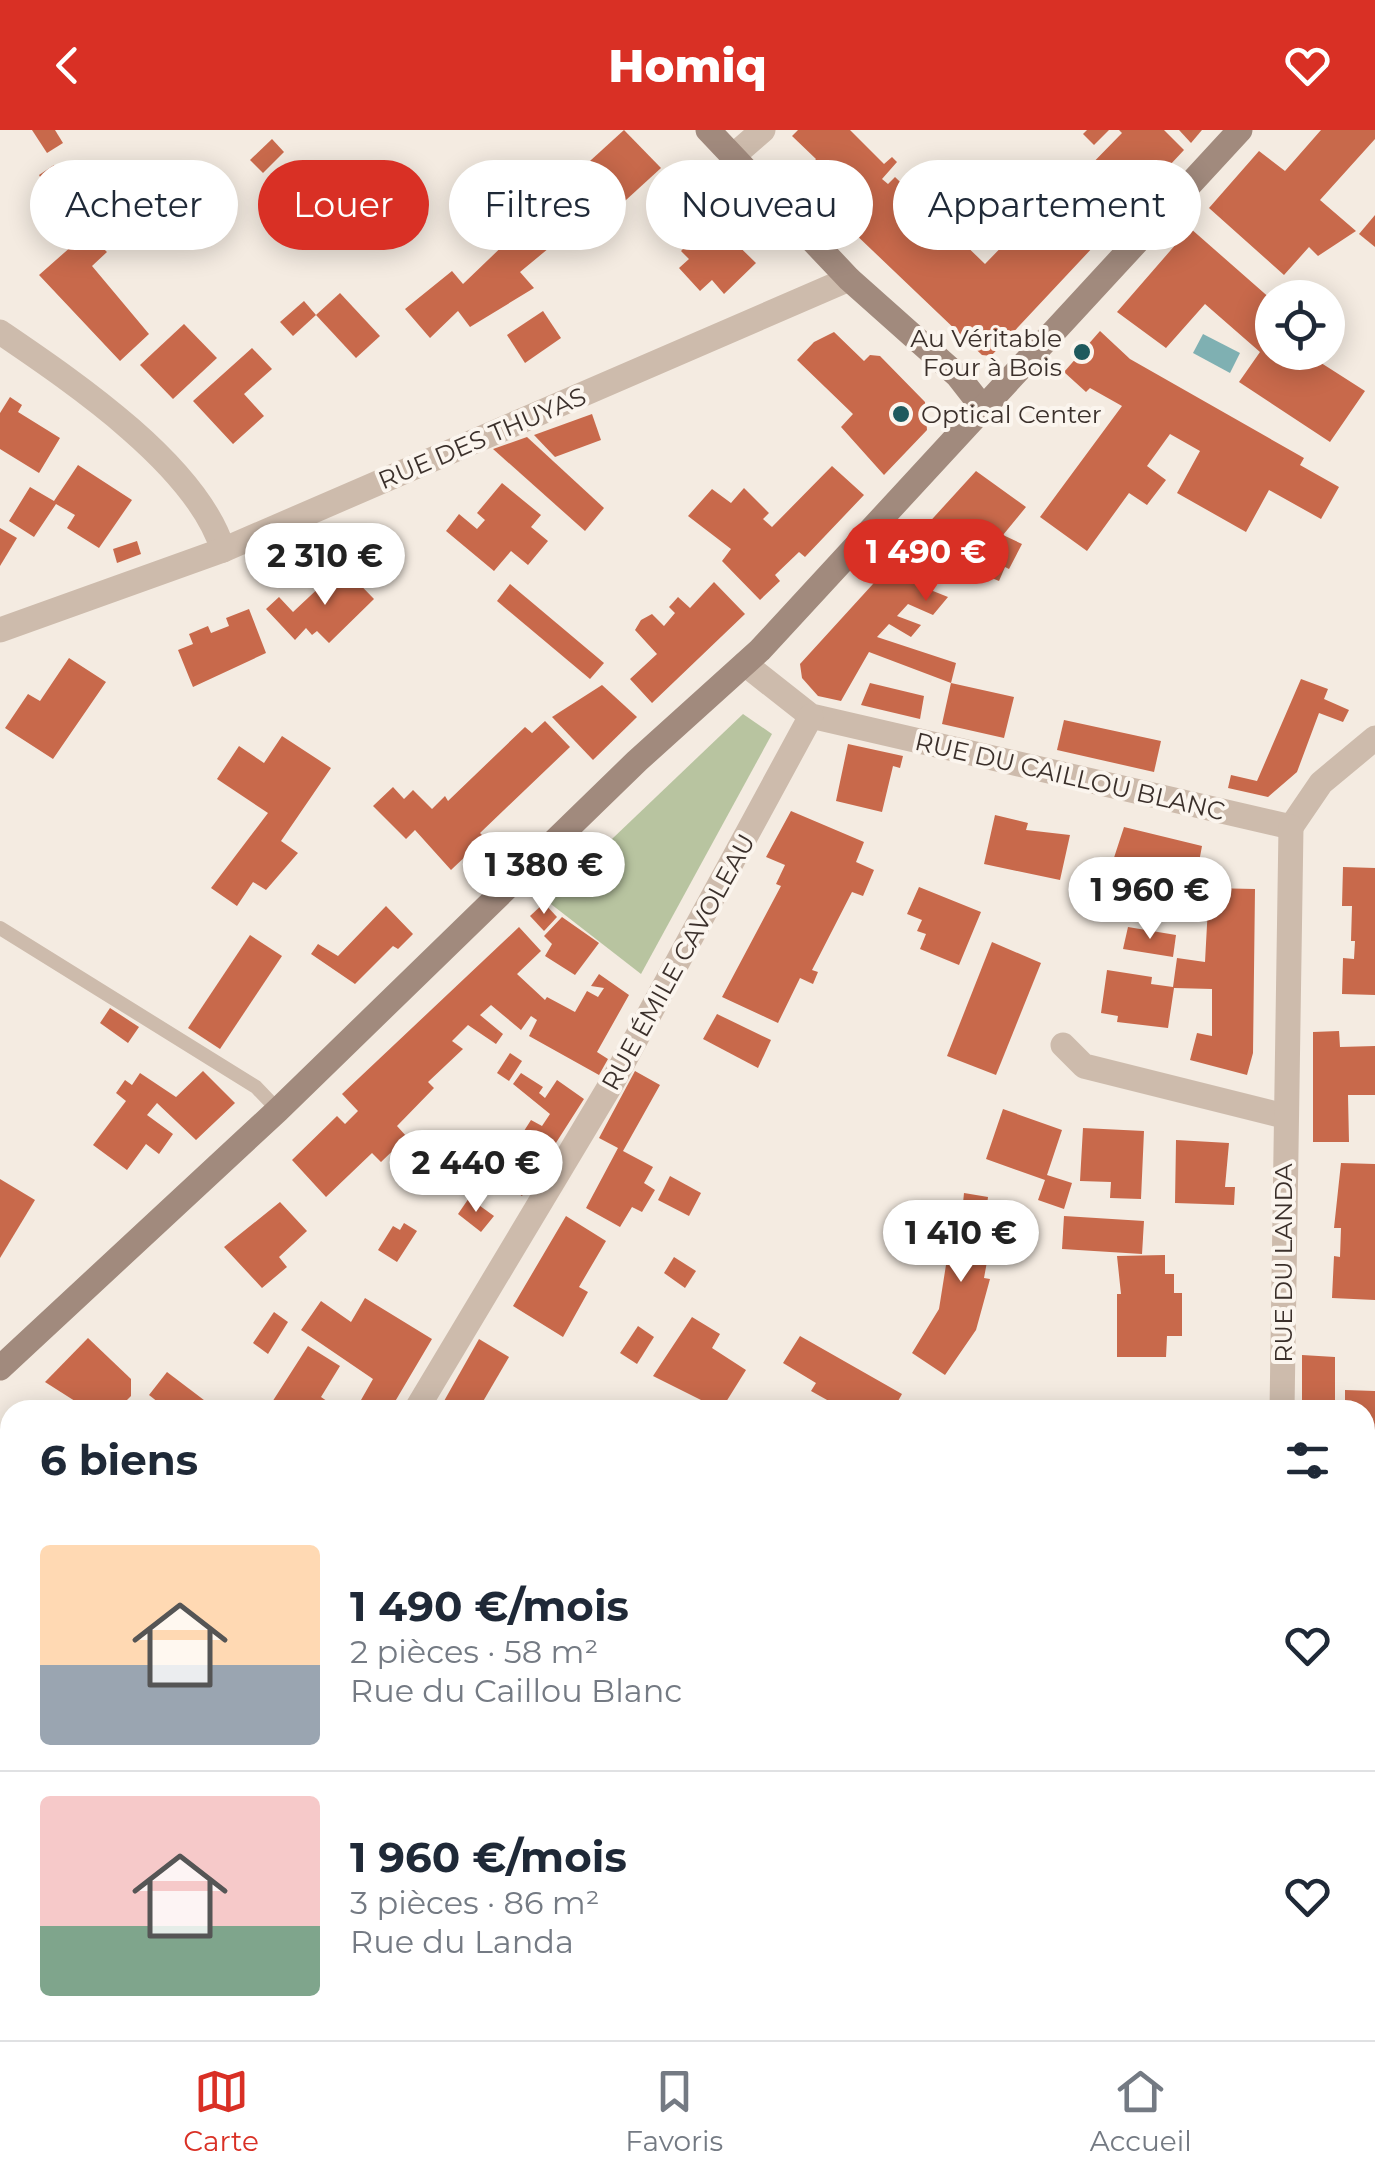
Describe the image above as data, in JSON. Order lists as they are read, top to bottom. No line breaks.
{"streets":{"street":["RUE DES THUYAS","RUE DU CAILLOU BLANC","RUE ÉMILE CAVOLEAU","RUE DU LANDA"]},"crossings":[["RUE DU CAILLOU BLANC","RUE ÉMILE CAVOLEAU"],["RUE DU CAILLOU BLANC","RUE DU LANDA"]],"places":["Au Véritable Four à Bois","Optical Center"],"page":{"header":"Homiq","chip":["Acheter","Louer","Filtres","Nouveau","Appartement"],"price":["1 490 €","2 310 €","1 380 €","1 960 €","2 440 €","1 410 €"],"heading":"6 biens","list":[{"name":"1 490 €/mois","note":"2 pièces · 58 m² · Rue du Caillou Blanc"},{"name":"1 960 €/mois","note":"3 pièces · 86 m² · Rue du Landa"}],"tabs":["Carte","Favoris","Accueil"]}}
